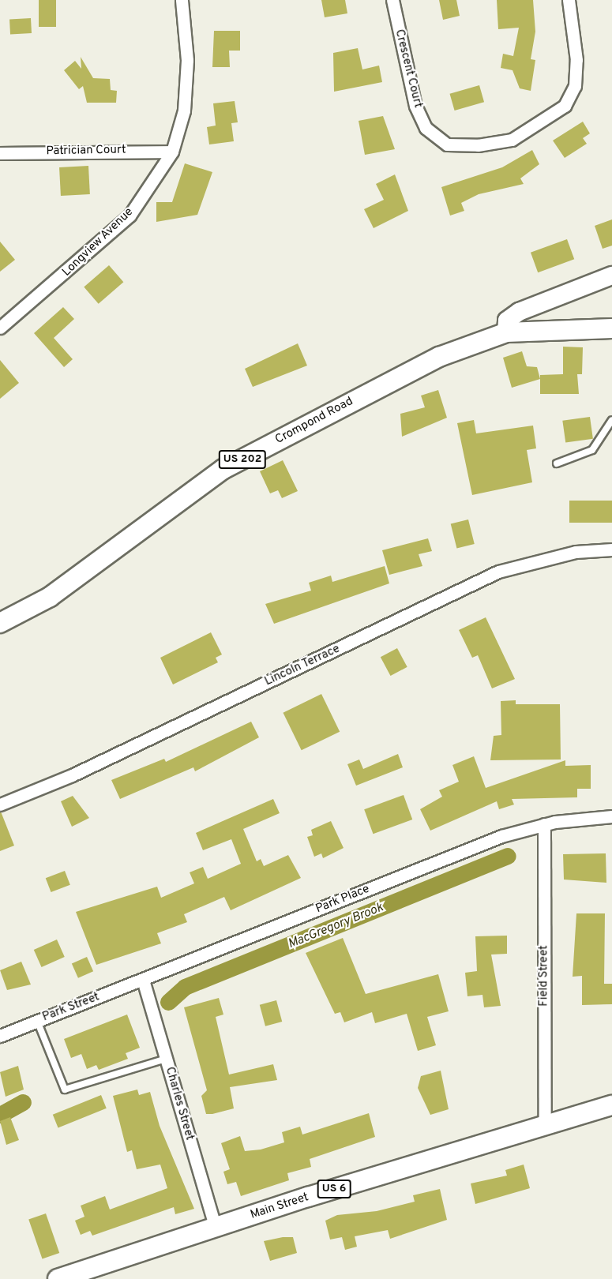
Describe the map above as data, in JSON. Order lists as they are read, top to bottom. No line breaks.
{"streets":{"main road":["Crompond Road","US 202","US 6","Main Street"],"street":["Crescent Court","Patrician Court","Longview Avenue","Lincoln Terrace","Park Place","Field Street","Park Street","Charles Street"]},"crossings":[["Patrician Court","Longview Avenue"],["Park Place","Field Street"],["Park Place","Park Street"],["Park Place","Charles Street"],["Field Street","Main Street"],["Park Street","Charles Street"],["Charles Street","Main Street"]],"water":["MacGregory Brook"]}
